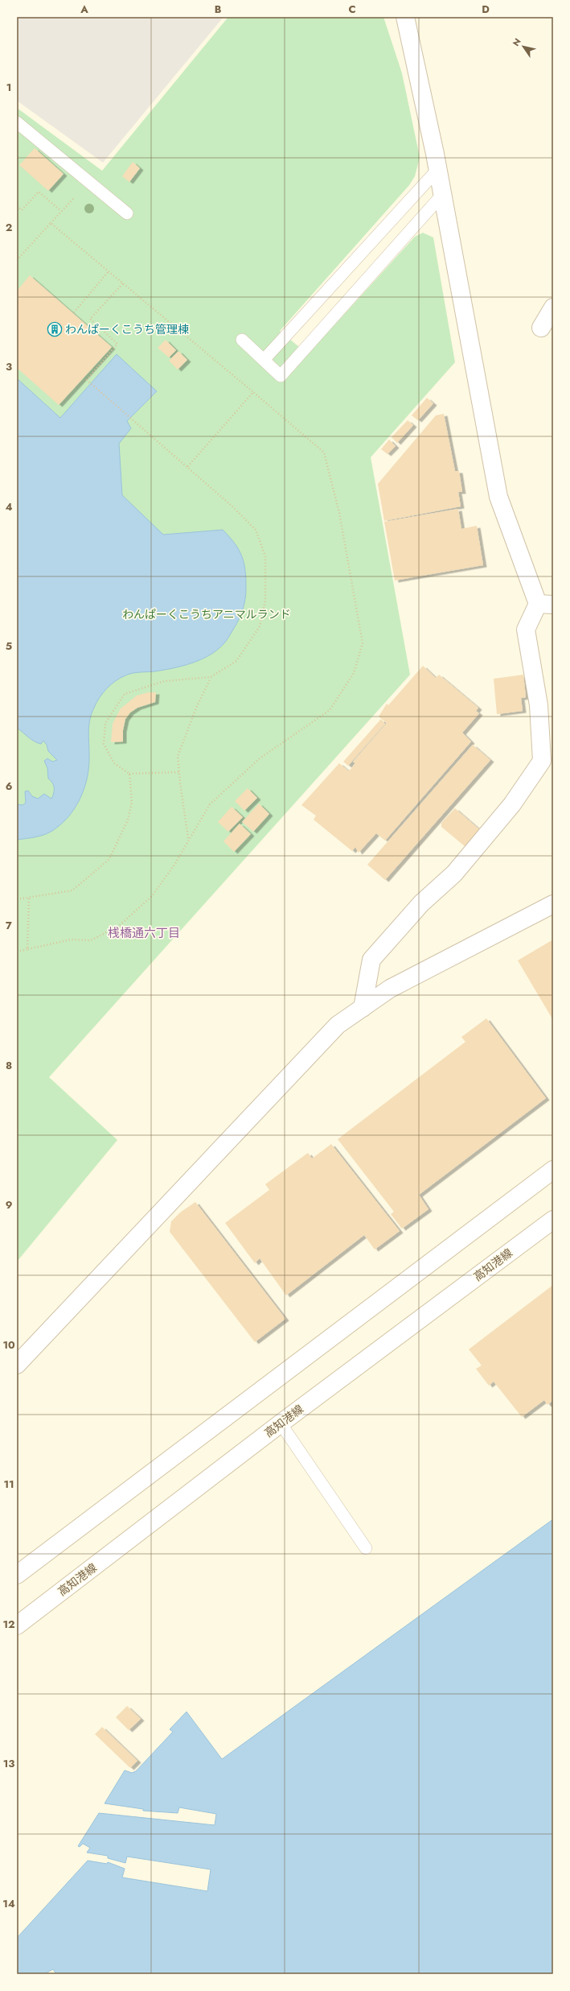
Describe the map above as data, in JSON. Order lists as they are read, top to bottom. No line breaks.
{"streets":{"street":["高知港線"]},"districts":["桟橋通六丁目"],"parks":["わんぱーくこうちアニマルランド"],"places":{"building":["わんぱーくこうち管理棟"]},"north":"top left","grid":{"columns":["A","B","C","D"],"rows":["1","2","3","4","5","6","7","8","9","10","11","12","13","14"]}}
